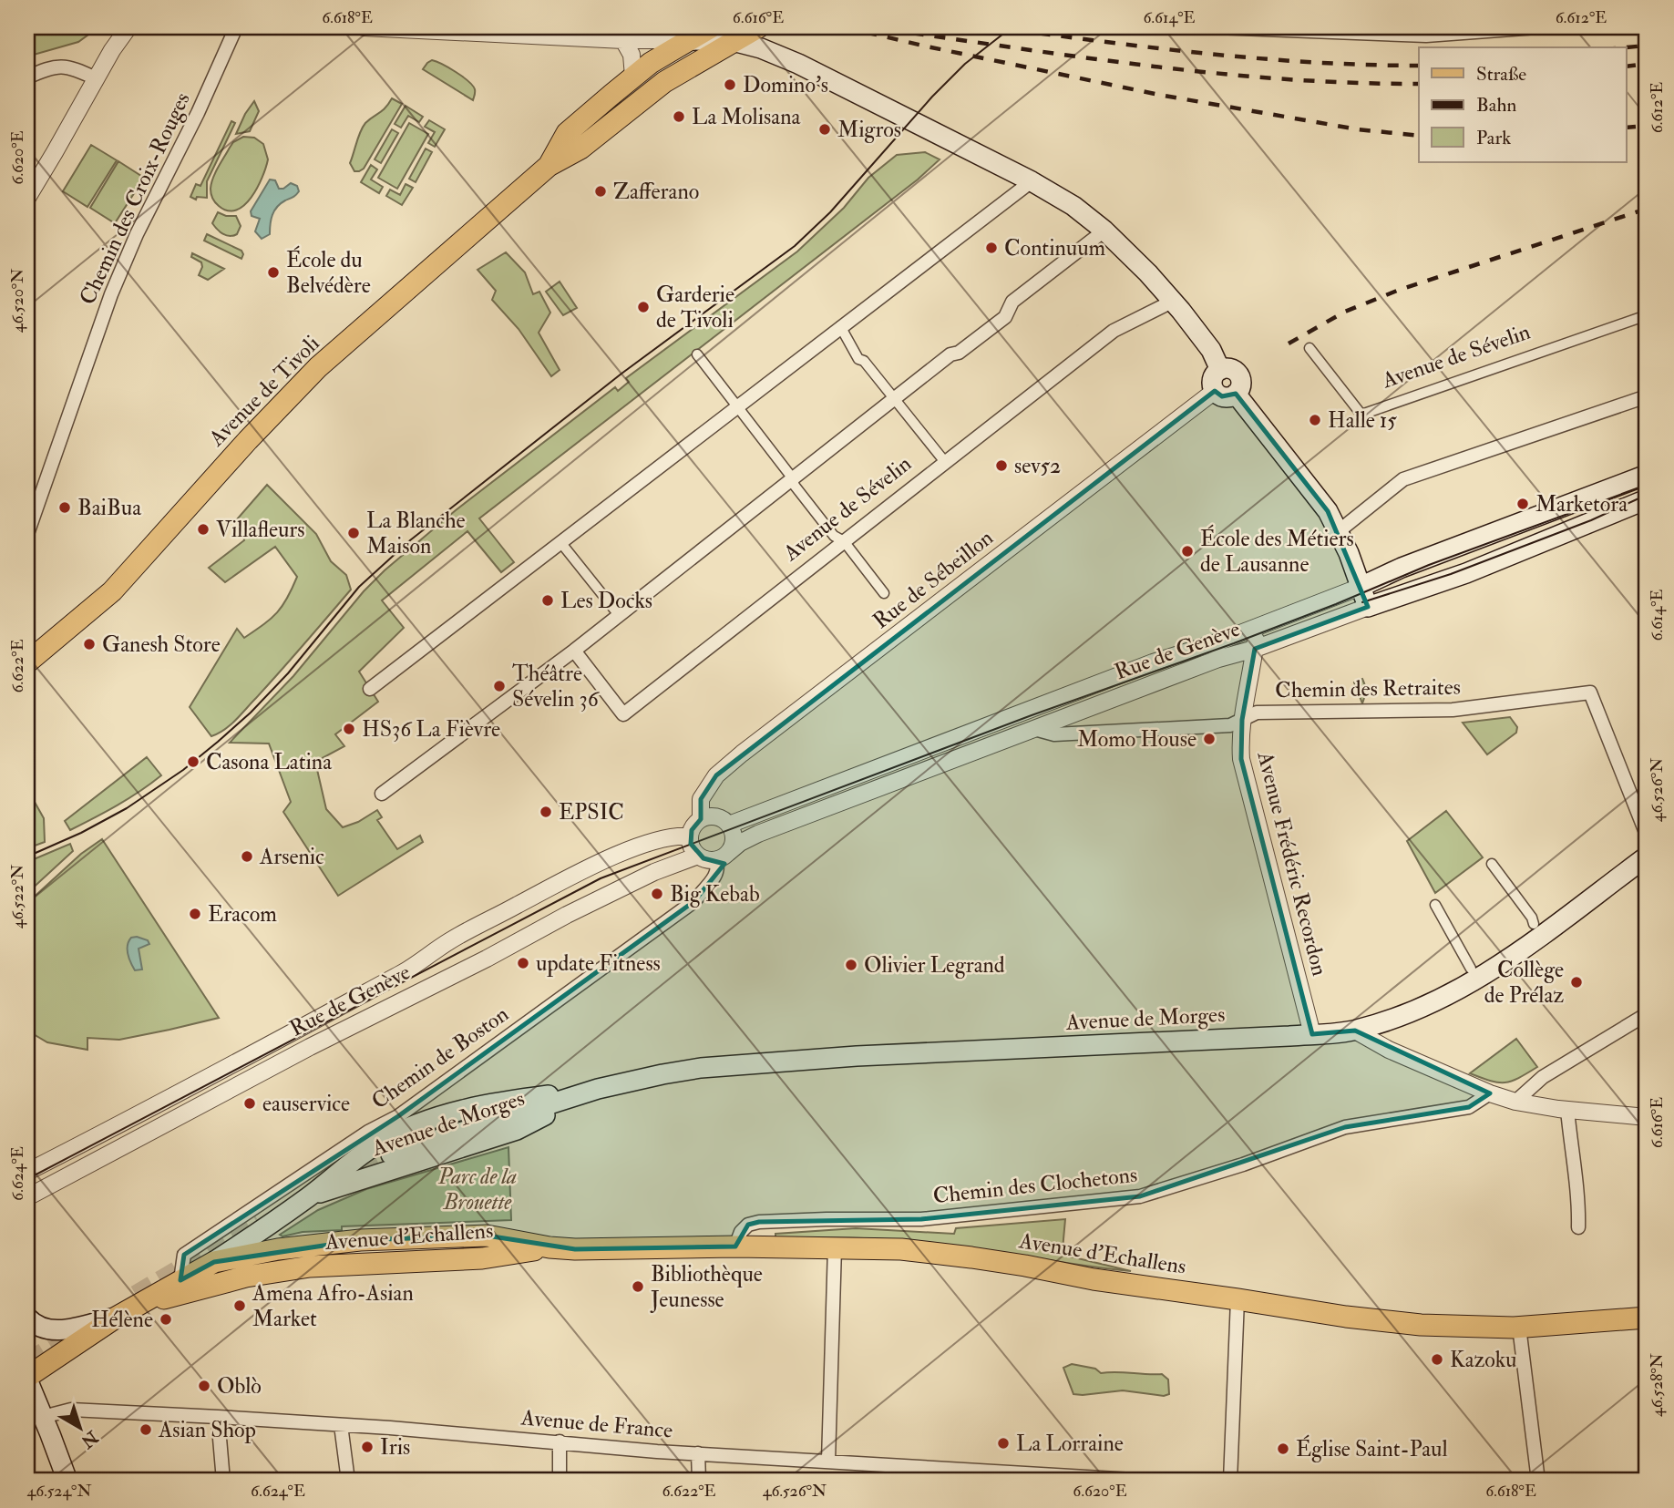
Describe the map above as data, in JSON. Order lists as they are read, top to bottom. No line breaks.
{"streets":{"main road":["Avenue de Tivoli","Rue de Genève","Avenue de Morges","Avenue d'Echallens"],"street":["Chemin des Croix-Rouges","Avenue de Sévelin","Rue de Sébeillon","Chemin des Retraites","Avenue Frédéric Recordon","Chemin de Boston","Chemin des Clochetons","Avenue de France"]},"crossings":[["Rue de Sébeillon","Rue de Genève"],["Rue de Sébeillon","Chemin de Boston"],["Rue de Genève","Chemin des Retraites"],["Rue de Genève","Avenue Frédéric Recordon"],["Rue de Genève","Chemin de Boston"],["Chemin des Retraites","Avenue Frédéric Recordon"],["Avenue Frédéric Recordon","Avenue de Morges"],["Avenue de Morges","Avenue d'Echallens"],["Chemin de Boston","Avenue d'Echallens"],["Chemin des Clochetons","Avenue d'Echallens"]],"parks":["Parc de la Brouette"],"places":["Domino's","La Molisana","Migros","Zafferano","Continuum","École du Belvédère","Garderie de Tivoli","Halle 15","sev52","Marketora","BaiBua","Villafleurs","La Blanche Maison","École des Métiers de Lausanne","Les Docks","Ganesh Store","Théâtre Sévelin 36","HS36 La Fièvre","Momo House","Casona Latina","EPSIC","Arsenic","Big Kebab","Eracom","update Fitness","Olivier Legrand","Collège de Prélaz","eauservice","Bibliothèque Jeunesse","Amena Afro-Asian Market","Hélène","Kazoku","Oblò","Asian Shop","La Lorraine","Iris","Église Saint-Paul"],"legend":["Straße","Bahn","Park"],"north":"bottom right","coordinates":["6.618°E","6.616°E","6.614°E","6.612°E","6.620°E","46.520°N","6.622°E","46.526°N","46.522°N","6.624°E","46.528°N","46.524°N"]}
